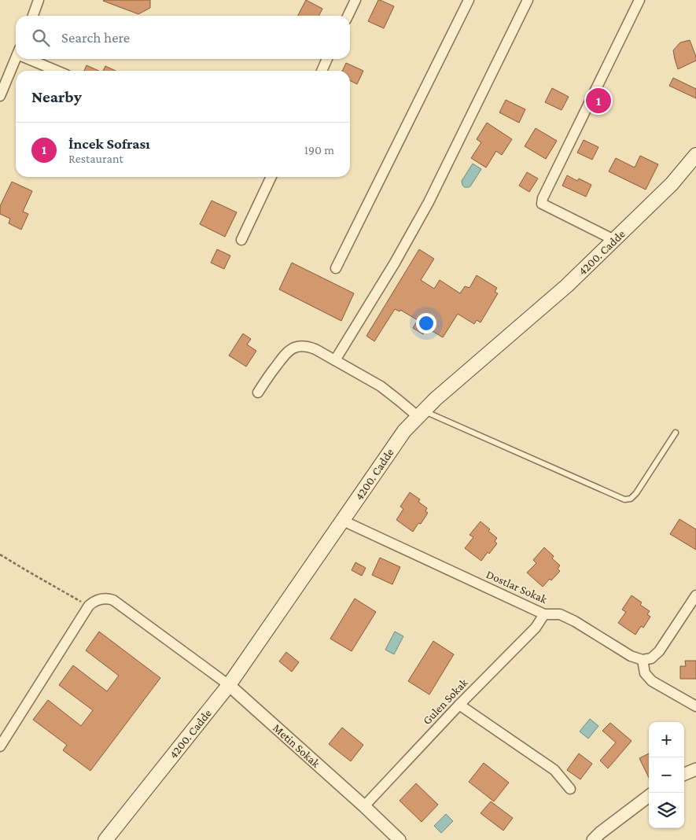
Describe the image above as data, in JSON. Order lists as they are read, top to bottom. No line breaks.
{"streets":{"main road":["4200. Cadde"],"street":["Dostlar Sokak","Gulen Sokak","Metin Sokak"]},"crossings":[["4200. Cadde","Dostlar Sokak"],["4200. Cadde","Metin Sokak"],["Dostlar Sokak","Gulen Sokak"],["Gulen Sokak","Metin Sokak"]],"page":{"search":"Search here","heading":"Nearby","pins":"1","list":[{"mark":"1","name":"İncek Sofrası","note":"Restaurant","value":"190 m"}],"map_buttons":["+","−"]}}
